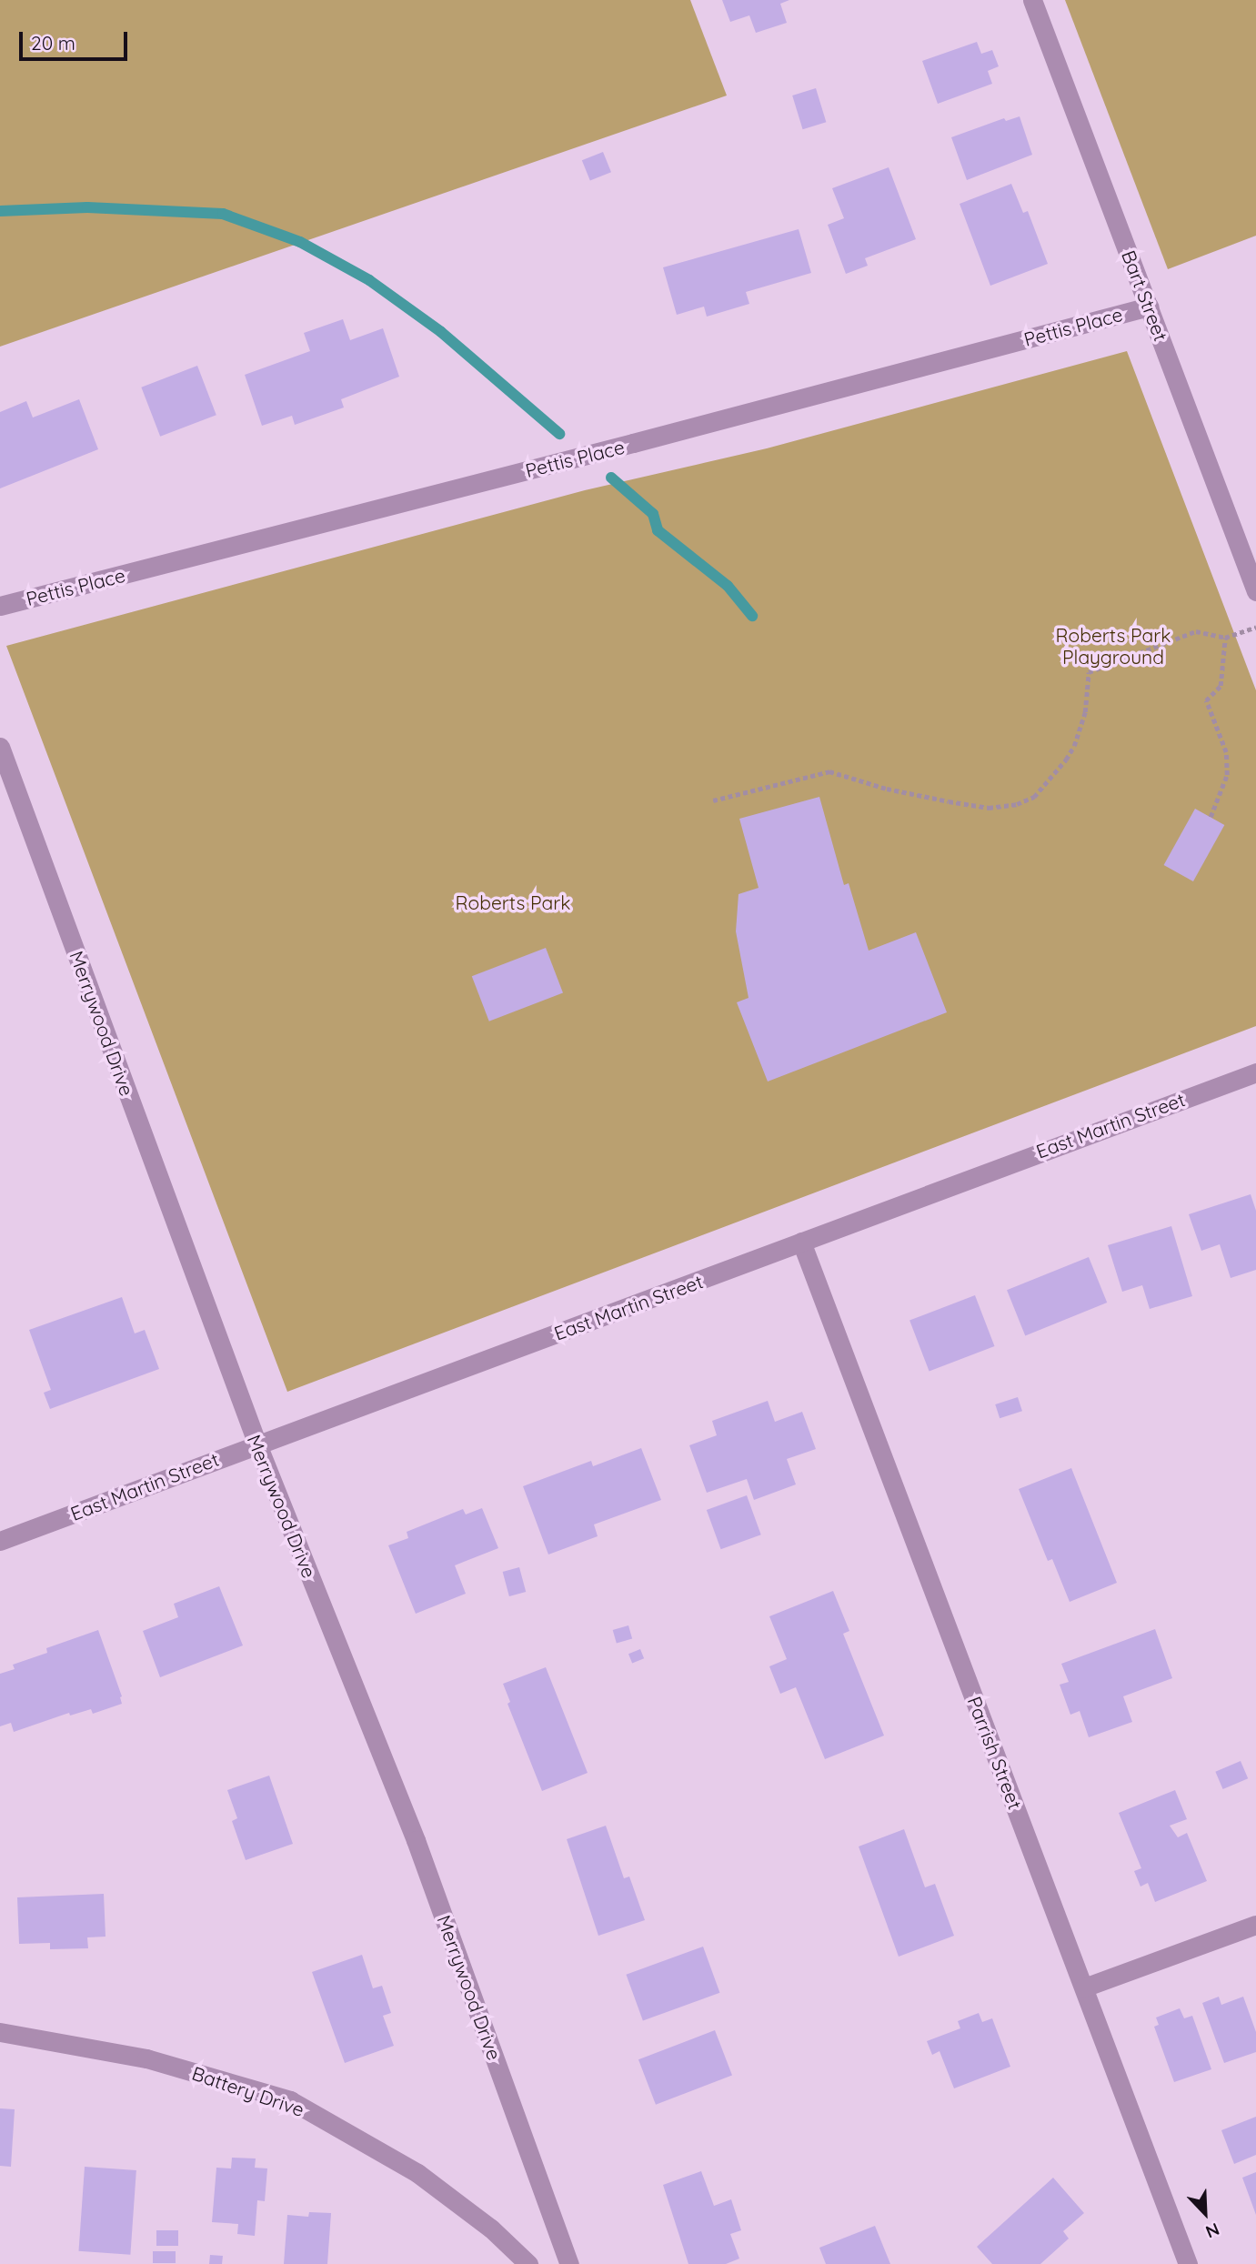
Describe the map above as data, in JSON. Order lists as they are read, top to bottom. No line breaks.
{"streets":{"street":["Bart Street","Pettis Place","Merrywood Drive","East Martin Street","Parrish Street","Battery Drive"]},"crossings":[["Bart Street","Pettis Place"],["Merrywood Drive","East Martin Street"],["East Martin Street","Parrish Street"]],"parks":["Roberts Park Playground","Roberts Park"],"scale_bar":"20 m","north":"bottom right"}
